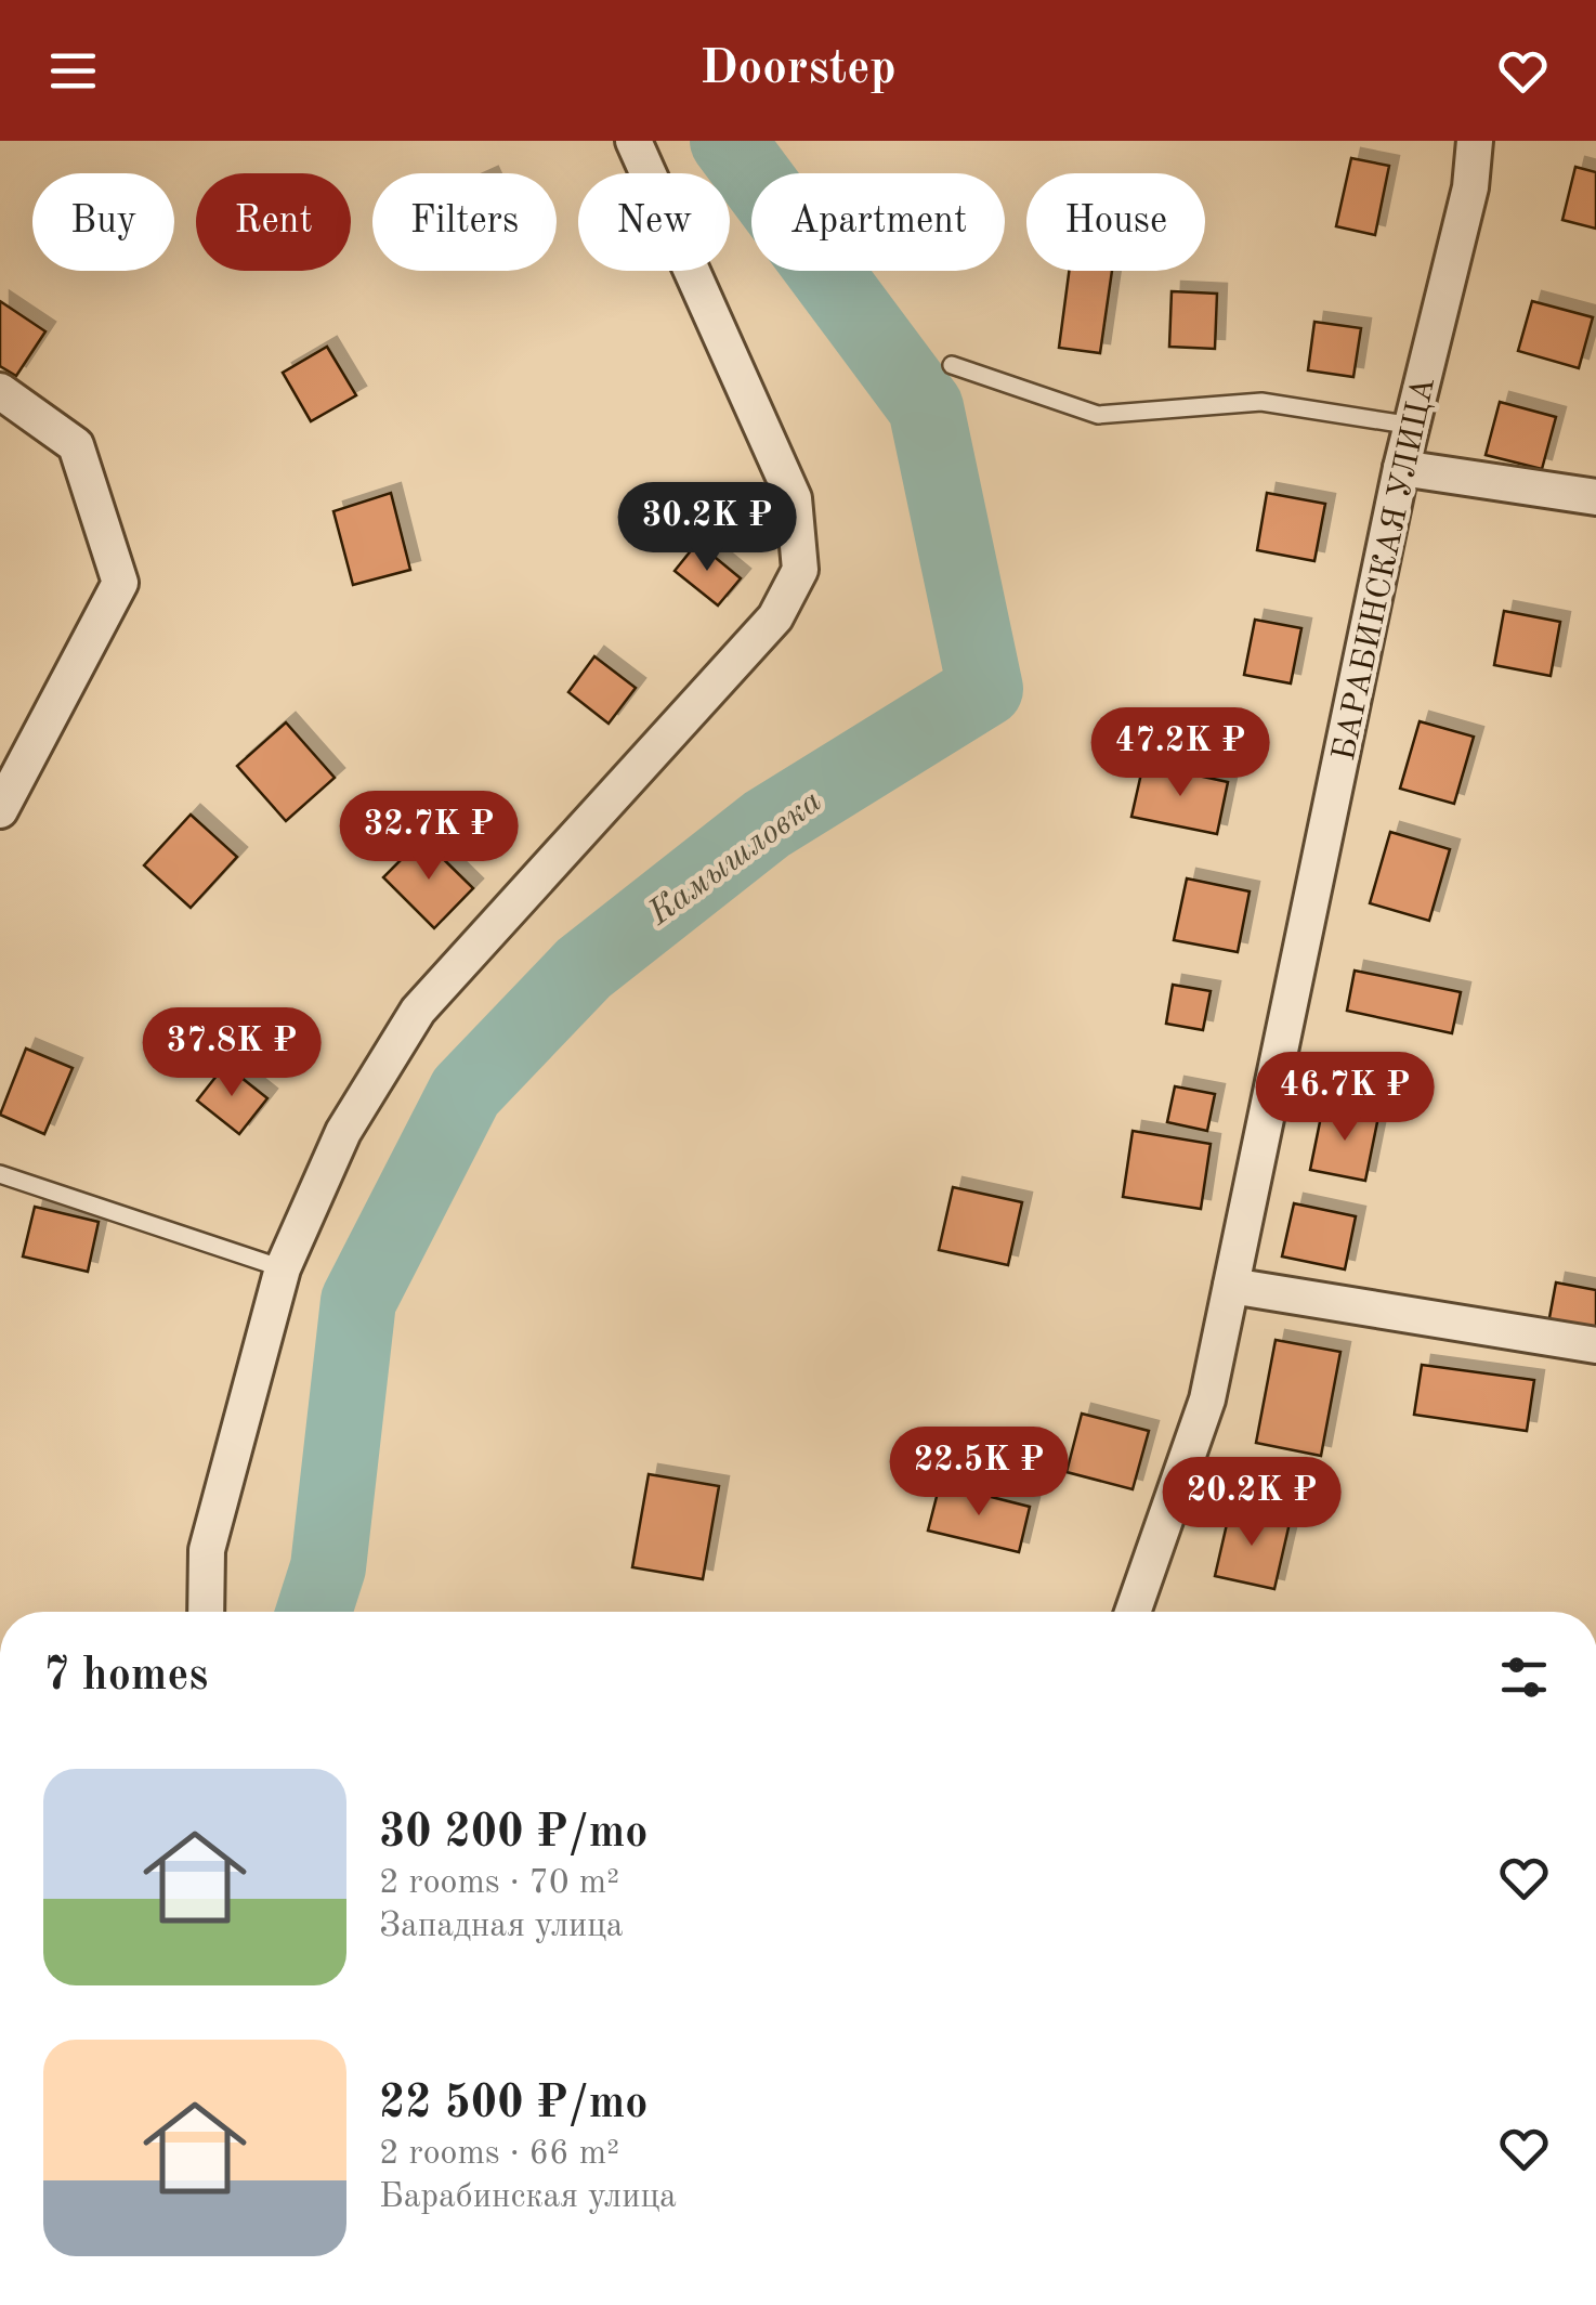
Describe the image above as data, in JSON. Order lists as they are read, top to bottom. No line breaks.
{"streets":{"street":["БАРАБИНСКАЯ УЛИЦА"]},"water":["Камышловка"],"page":{"header":"Doorstep","chip":["Buy","Rent","Filters","New","Apartment","House"],"price":["30.2K ₽","47.2K ₽","32.7K ₽","37.8K ₽","46.7K ₽","22.5K ₽","20.2K ₽"],"heading":"7 homes","list":[{"name":"30 200 ₽/mo","note":"2 rooms · 70 m² · Западная улица"},{"name":"22 500 ₽/mo","note":"2 rooms · 66 m² · Барабинская улица"}]}}
